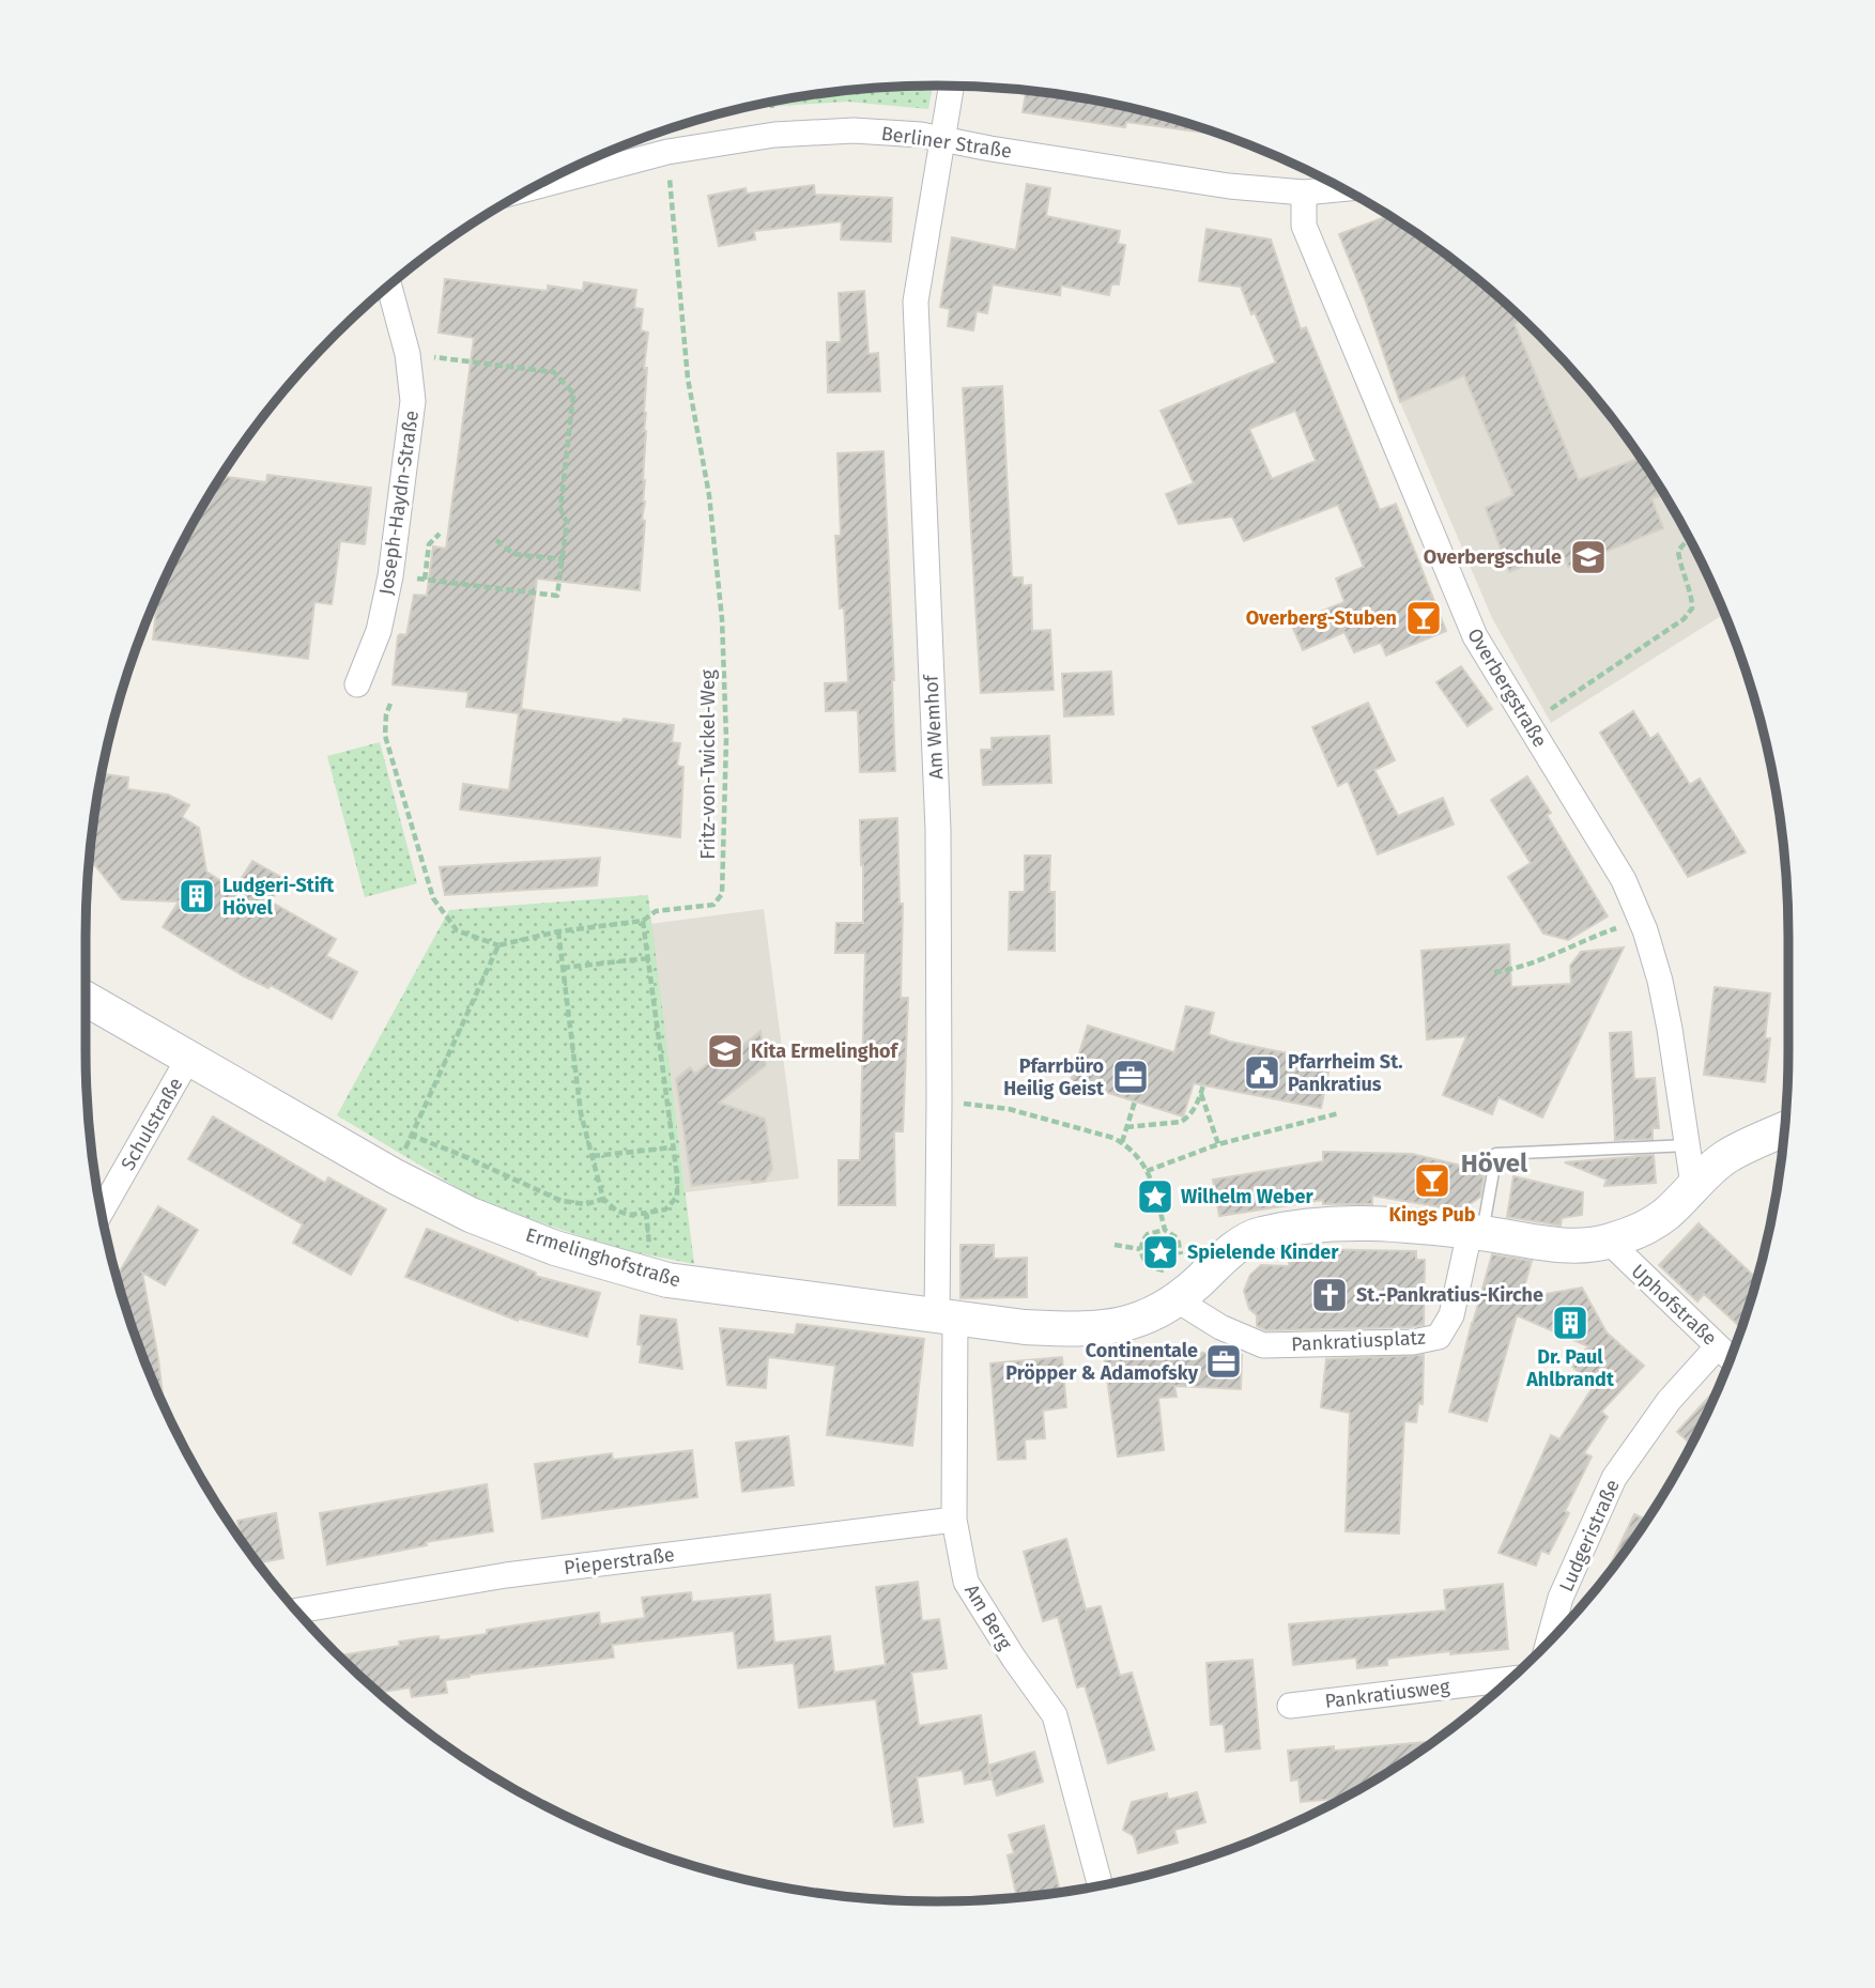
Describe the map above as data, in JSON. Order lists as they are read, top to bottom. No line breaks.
{"streets":{"street":["Berliner Straße","Joseph-Haydn-Straße","Overbergstraße","Am Wemhof","Schulstraße","Ermelinghofstraße","Uphofstraße","Pankratiusplatz","Ludgeristraße","Pieperstraße","Am Berg","Pankratiusweg"],"path":["Fritz-von-Twickel-Weg"]},"crossings":[["Berliner Straße","Overbergstraße"],["Berliner Straße","Am Wemhof"],["Berliner Straße","Fritz-von-Twickel-Weg"],["Am Wemhof","Ermelinghofstraße"],["Am Wemhof","Am Berg"],["Schulstraße","Ermelinghofstraße"],["Ermelinghofstraße","Pankratiusplatz"],["Ermelinghofstraße","Am Berg"],["Uphofstraße","Ludgeristraße"],["Pieperstraße","Am Berg"]],"districts":["Hövel"],"places":{"school or university":["Overbergschule","Kita Ermelinghof"],"bar":["Overberg-Stuben","Kings Pub"],"building":["Ludgeri-Stift Hövel","Dr. Paul Ahlbrandt"],"public building":["Pfarrheim St. Pankratius"],"office":["Pfarrbüro Heilig Geist","Continentale Pröpper & Adamofsky"],"place":["Wilhelm Weber","Spielende Kinder"],"church":["St.-Pankratius-Kirche"]}}
